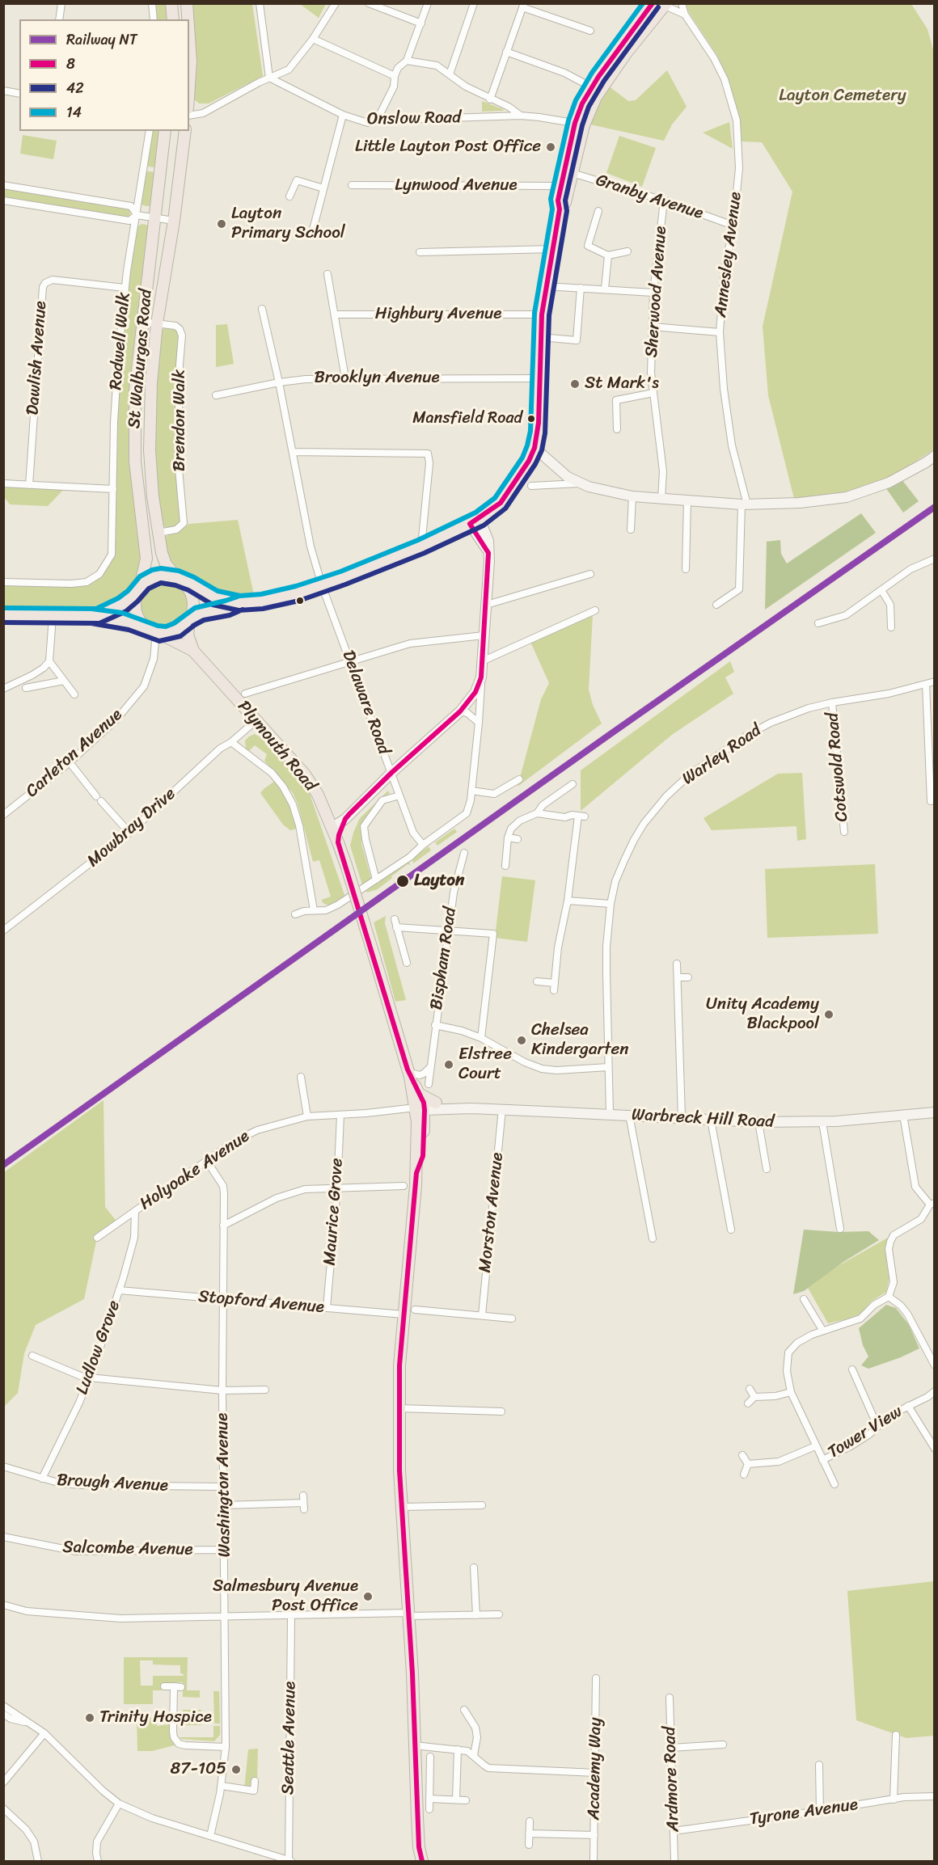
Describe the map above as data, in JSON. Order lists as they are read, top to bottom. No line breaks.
{"streets":{"main road":["St Walburgas Road","Plymouth Road","Warbreck Hill Road"],"street":["Onslow Road","Lynwood Avenue","Granby Avenue","Annesley Avenue","Sherwood Avenue","Highbury Avenue","Rodwell Walk","Dawlish Avenue","Brooklyn Avenue","Brendon Walk","Delaware Road","Carleton Avenue","Warley Road","Cotswold Road","Mowbray Drive","Bispham Road","Holyoake Avenue","Maurice Grove","Morston Avenue","Stopford Avenue","Ludlow Grove","Tower View","Brough Avenue","Washington Avenue","Salcombe Avenue","Seattle Avenue","Academy Way","Ardmore Road","Tyrone Avenue"]},"crossings":[["Granby Avenue","Annesley Avenue"],["Granby Avenue","Sherwood Avenue"],["Rodwell Walk","Dawlish Avenue"],["St Walburgas Road","Brendon Walk"],["St Walburgas Road","Plymouth Road"],["St Walburgas Road","Carleton Avenue"],["Brooklyn Avenue","Delaware Road"],["Plymouth Road","Carleton Avenue"],["Plymouth Road","Mowbray Drive"],["Plymouth Road","Warbreck Hill Road"],["Plymouth Road","Holyoake Avenue"],["Warley Road","Cotswold Road"],["Warley Road","Warbreck Hill Road"],["Warbreck Hill Road","Holyoake Avenue"],["Warbreck Hill Road","Morston Avenue"],["Holyoake Avenue","Maurice Grove"],["Holyoake Avenue","Ludlow Grove"],["Holyoake Avenue","Washington Avenue"],["Maurice Grove","Stopford Avenue"],["Stopford Avenue","Ludlow Grove"],["Stopford Avenue","Washington Avenue"],["Ludlow Grove","Brough Avenue"],["Brough Avenue","Washington Avenue"],["Washington Avenue","Salcombe Avenue"],["Ardmore Road","Tyrone Avenue"]],"parks":["Layton Cemetery"],"places":["Little Layton Post Office","Layton Primary School","St Mark's","Mansfield Road","Layton","Unity Academy Blackpool","Chelsea Kindergarten","Elstree Court","Salmesbury Avenue Post Office","Trinity Hospice","87-105"],"lines":["transit line 8","transit line 14","transit line 42","rail line NT"],"legend":["Railway NT","8","42","14"]}
